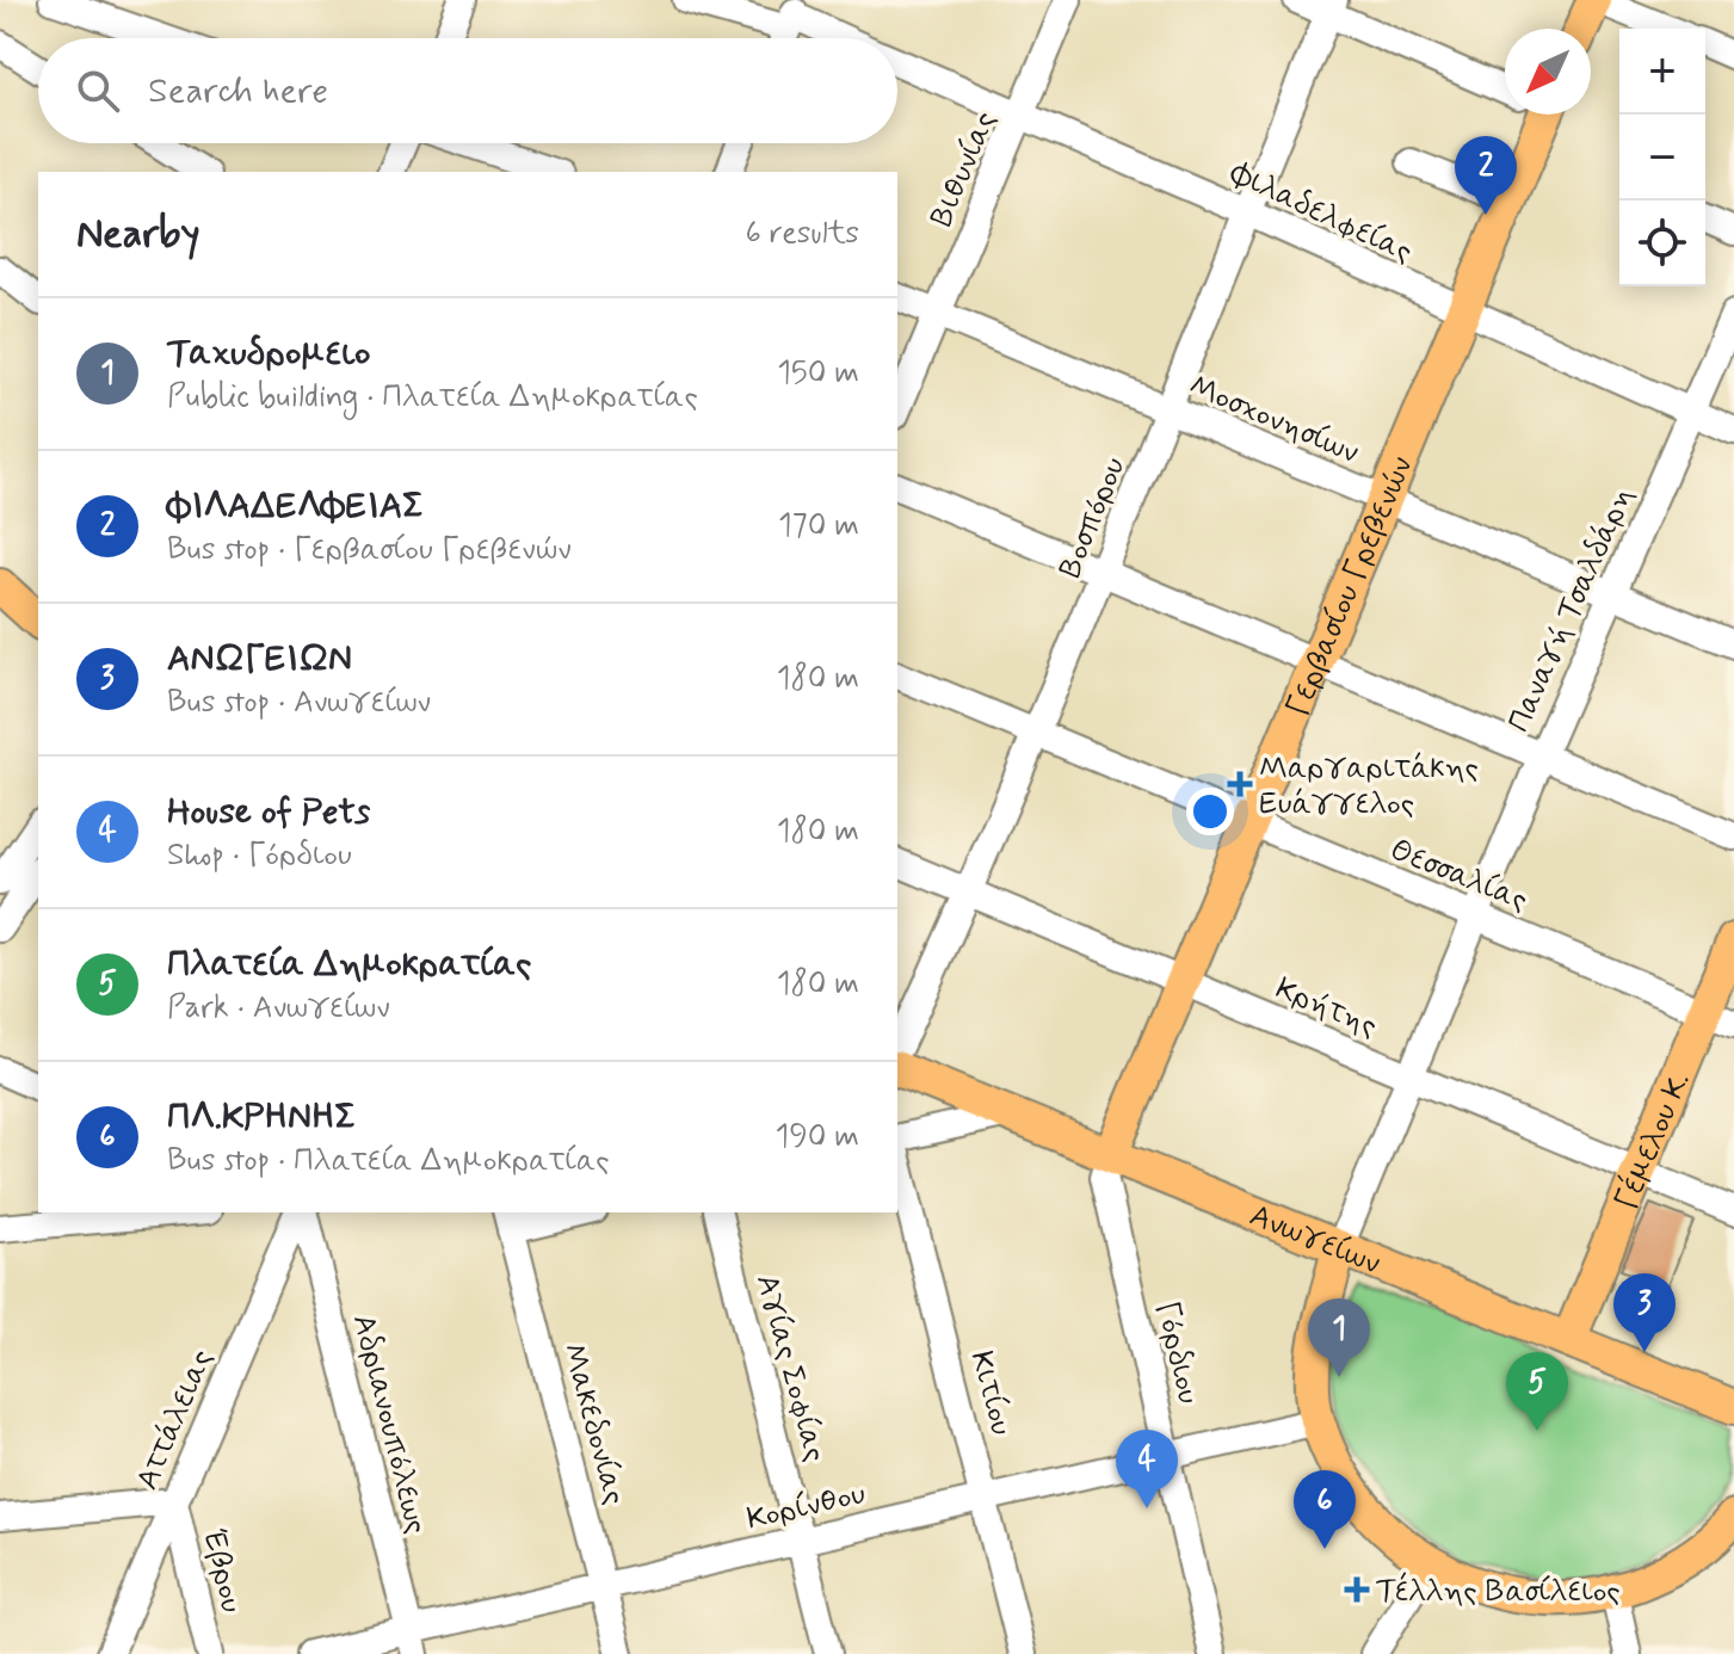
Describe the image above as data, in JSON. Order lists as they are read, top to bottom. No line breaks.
{"streets":{"main road":["Γερβασίου Γρεβενών","Γέμελου Κ.","Ανωγείων"],"street":["Βιθυνίας","Φιλαδελφείας","Μοσχονησίων","Βοσπόρου","Παναγή Τσαλδάρη","Θεσσαλίας","Κρήτης","Γόρδιου","Αγίας Σοφίας","Κιτίου","Αττάλειας","Αδριανουπόλεως","Μακεδονίας","Κορίνθου","Έβρου"]},"crossings":[["Βιθυνίας","Φιλαδελφείας"],["Βιθυνίας","Μοσχονησίων"],["Φιλαδελφείας","Βοσπόρου"],["Φιλαδελφείας","Γερβασίου Γρεβενών"],["Φιλαδελφείας","Παναγή Τσαλδάρη"],["Μοσχονησίων","Βοσπόρου"],["Μοσχονησίων","Γερβασίου Γρεβενών"],["Μοσχονησίων","Παναγή Τσαλδάρη"],["Βοσπόρου","Θεσσαλίας"],["Βοσπόρου","Κρήτης"],["Γερβασίου Γρεβενών","Θεσσαλίας"],["Γερβασίου Γρεβενών","Κρήτης"],["Γερβασίου Γρεβενών","Ανωγείων"],["Γερβασίου Γρεβενών","Γόρδιου"],["Παναγή Τσαλδάρη","Θεσσαλίας"],["Παναγή Τσαλδάρη","Κρήτης"],["Παναγή Τσαλδάρη","Ανωγείων"],["Θεσσαλίας","Γέμελου Κ."],["Κρήτης","Γέμελου Κ."],["Γέμελου Κ.","Ανωγείων"],["Ανωγείων","Γόρδιου"],["Γόρδιου","Κορίνθου"],["Αγίας Σοφίας","Κορίνθου"],["Κιτίου","Κορίνθου"],["Αττάλειας","Έβρου"],["Αδριανουπόλεως","Κορίνθου"],["Μακεδονίας","Κορίνθου"]],"places":{"health":["Μαργαριτάκης Ευάγγελος","Τέλλης Βασίλειος"]},"north":"bottom left","page":{"map_buttons":["+","−"],"search":"Search here","pins":["2","3","1","5","4","6"],"heading":["Nearby","6 results"],"list":[{"mark":"1","name":"Ταχυδρομειο","note":"Public building · Πλατεία Δημοκρατίας","value":"150 m"},{"mark":"2","name":"ΦΙΛΑΔΕΛΦΕΙΑΣ","note":"Bus stop · Γερβασίου Γρεβενών","value":"170 m"},{"mark":"3","name":"ΑΝΩΓΕΙΩΝ","note":"Bus stop · Ανωγείων","value":"180 m"},{"mark":"4","name":"House of Pets","note":"Shop · Γόρδιου","value":"180 m"},{"mark":"5","name":"Πλατεία Δημοκρατίας","note":"Park · Ανωγείων","value":"180 m"},{"mark":"6","name":"ΠΛ.ΚΡΗΝΗΣ","note":"Bus stop · Πλατεία Δημοκρατίας","value":"190 m"}]}}
